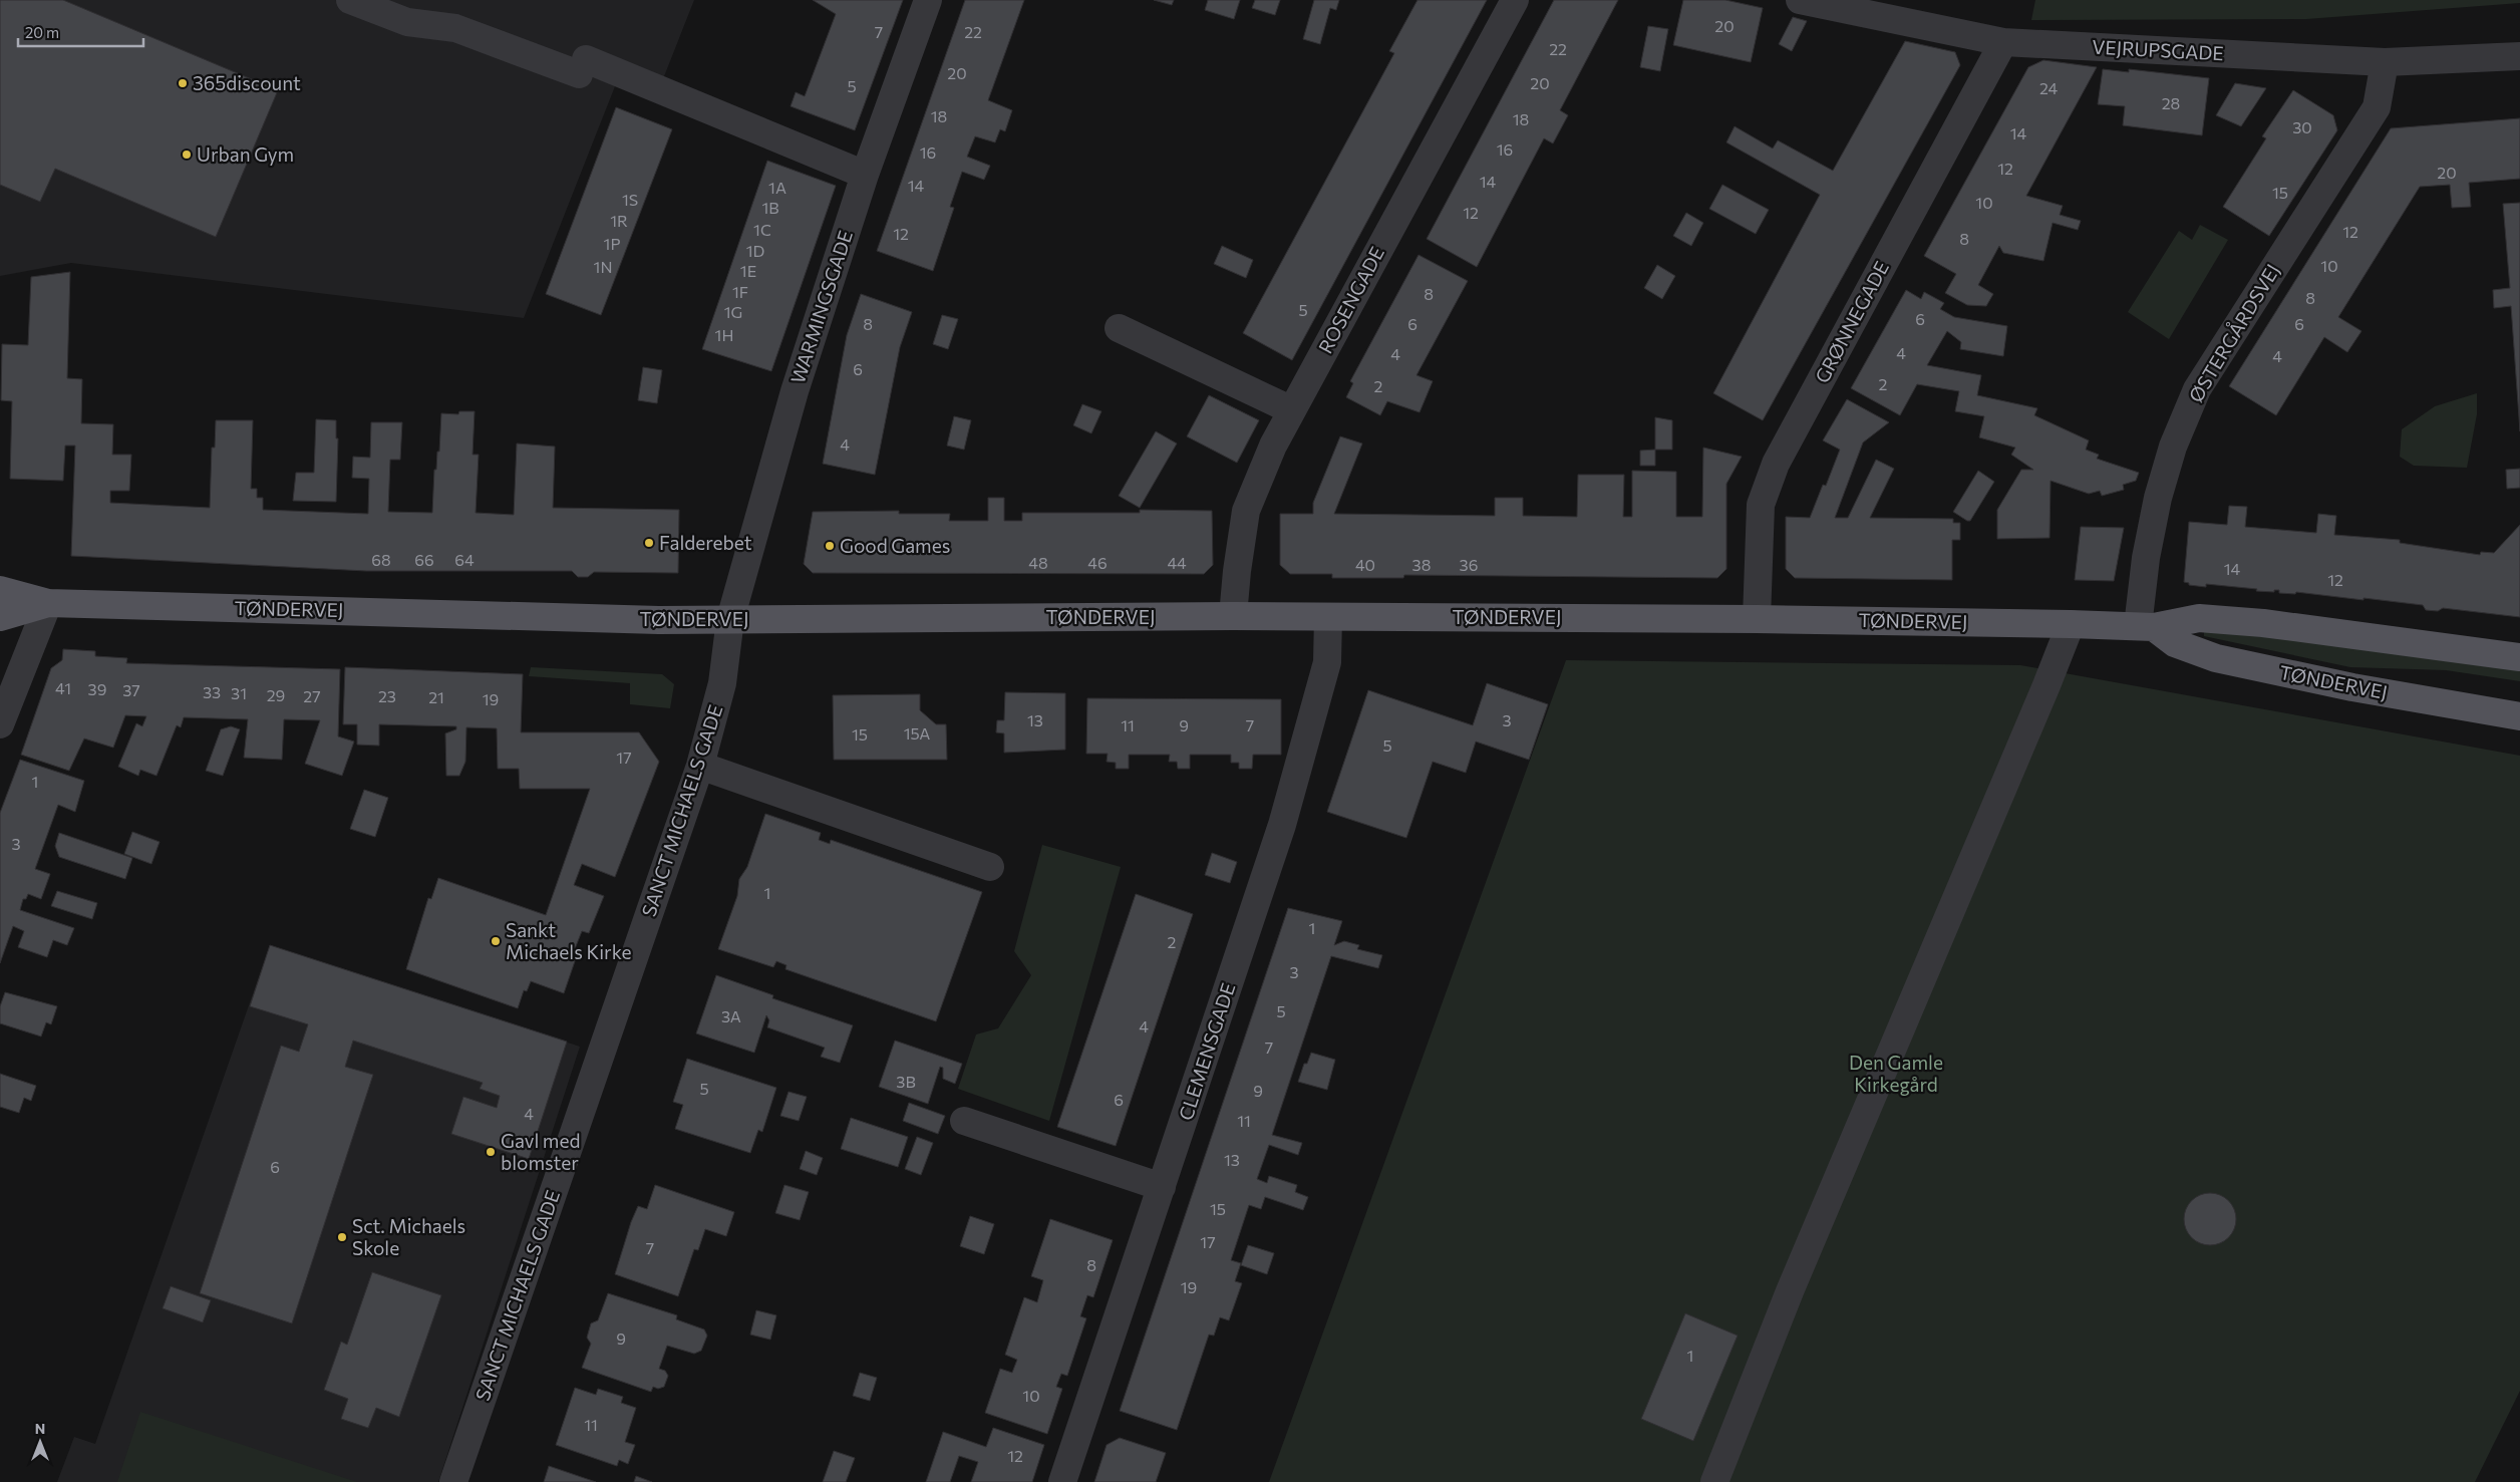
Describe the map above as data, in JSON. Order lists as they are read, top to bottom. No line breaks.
{"streets":{"main road":["TØNDERVEJ"],"street":["VEJRUPSGADE","ROSENGADE","WARMINGSGADE","GRØNNEGADE","ØSTERGÅRDSVEJ","SANCT MICHAELS GADE","CLEMENSGADE"]},"crossings":[["VEJRUPSGADE","GRØNNEGADE"],["VEJRUPSGADE","ØSTERGÅRDSVEJ"],["ROSENGADE","TØNDERVEJ"],["WARMINGSGADE","TØNDERVEJ"],["WARMINGSGADE","SANCT MICHAELS GADE"],["GRØNNEGADE","TØNDERVEJ"],["ØSTERGÅRDSVEJ","TØNDERVEJ"],["TØNDERVEJ","SANCT MICHAELS GADE"],["TØNDERVEJ","CLEMENSGADE"]],"parks":["Den Gamle Kirkegård"],"places":["365discount","Urban Gym","Falderebet","Good Games","Sankt Michaels Kirke","Gavl med blomster","Sct. Michaels Skole"],"house_numbers":["20","7","22","22","20","20","5","24","28","18","18","30","14","16","16","12","20","14","14","1A","15","1S","10","1B","12","1R","1C","12","12","8","1P","1D","10","1N","1E","1F","8","8","5","1G","6","8","6","6","1H","4","4","4","6","2","2","4","68","66","64","48","46","44","40","38","36","14","12","41","39","37","33","31","29","27","23","21","19","13","3","11","9","7","15A","15","5","17","1","3","1","1","2","3","5","3A","4","7","3B","5","9","6","4","11","13","6","15","17","7","8","19","9","1","10","11","12"],"scale_bar":"20 m","north":"top"}
